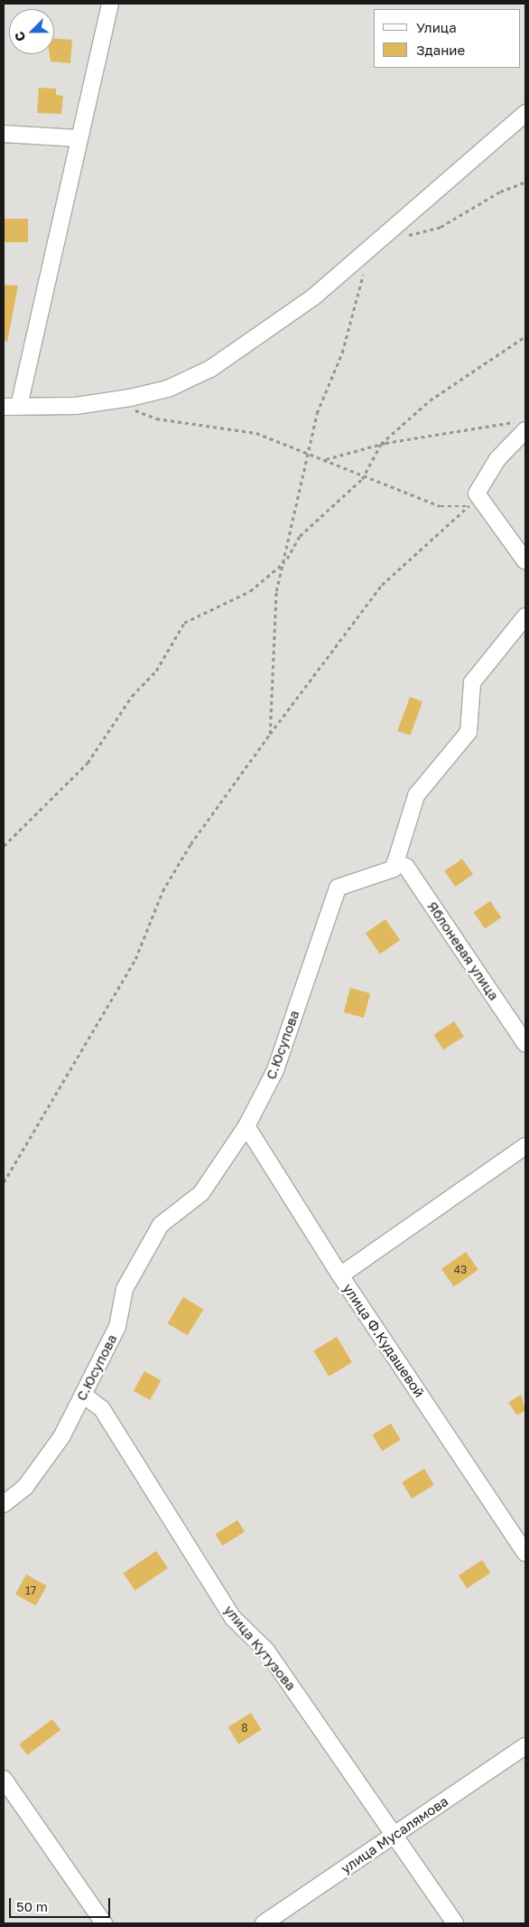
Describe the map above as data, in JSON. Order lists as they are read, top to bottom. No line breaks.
{"streets":{"street":["Яблоневая улица","С.Юсупова","улица Ф.Кудашевой","улица Кутузова","улица Мусалямова"]},"crossings":[["Яблоневая улица","С.Юсупова"],["С.Юсупова","улица Ф.Кудашевой"],["С.Юсупова","улица Кутузова"],["улица Кутузова","улица Мусалямова"]],"house_numbers":["43","17","8"],"legend":["Улица","Здание"],"scale_bar":"50 m","north":"bottom left"}
